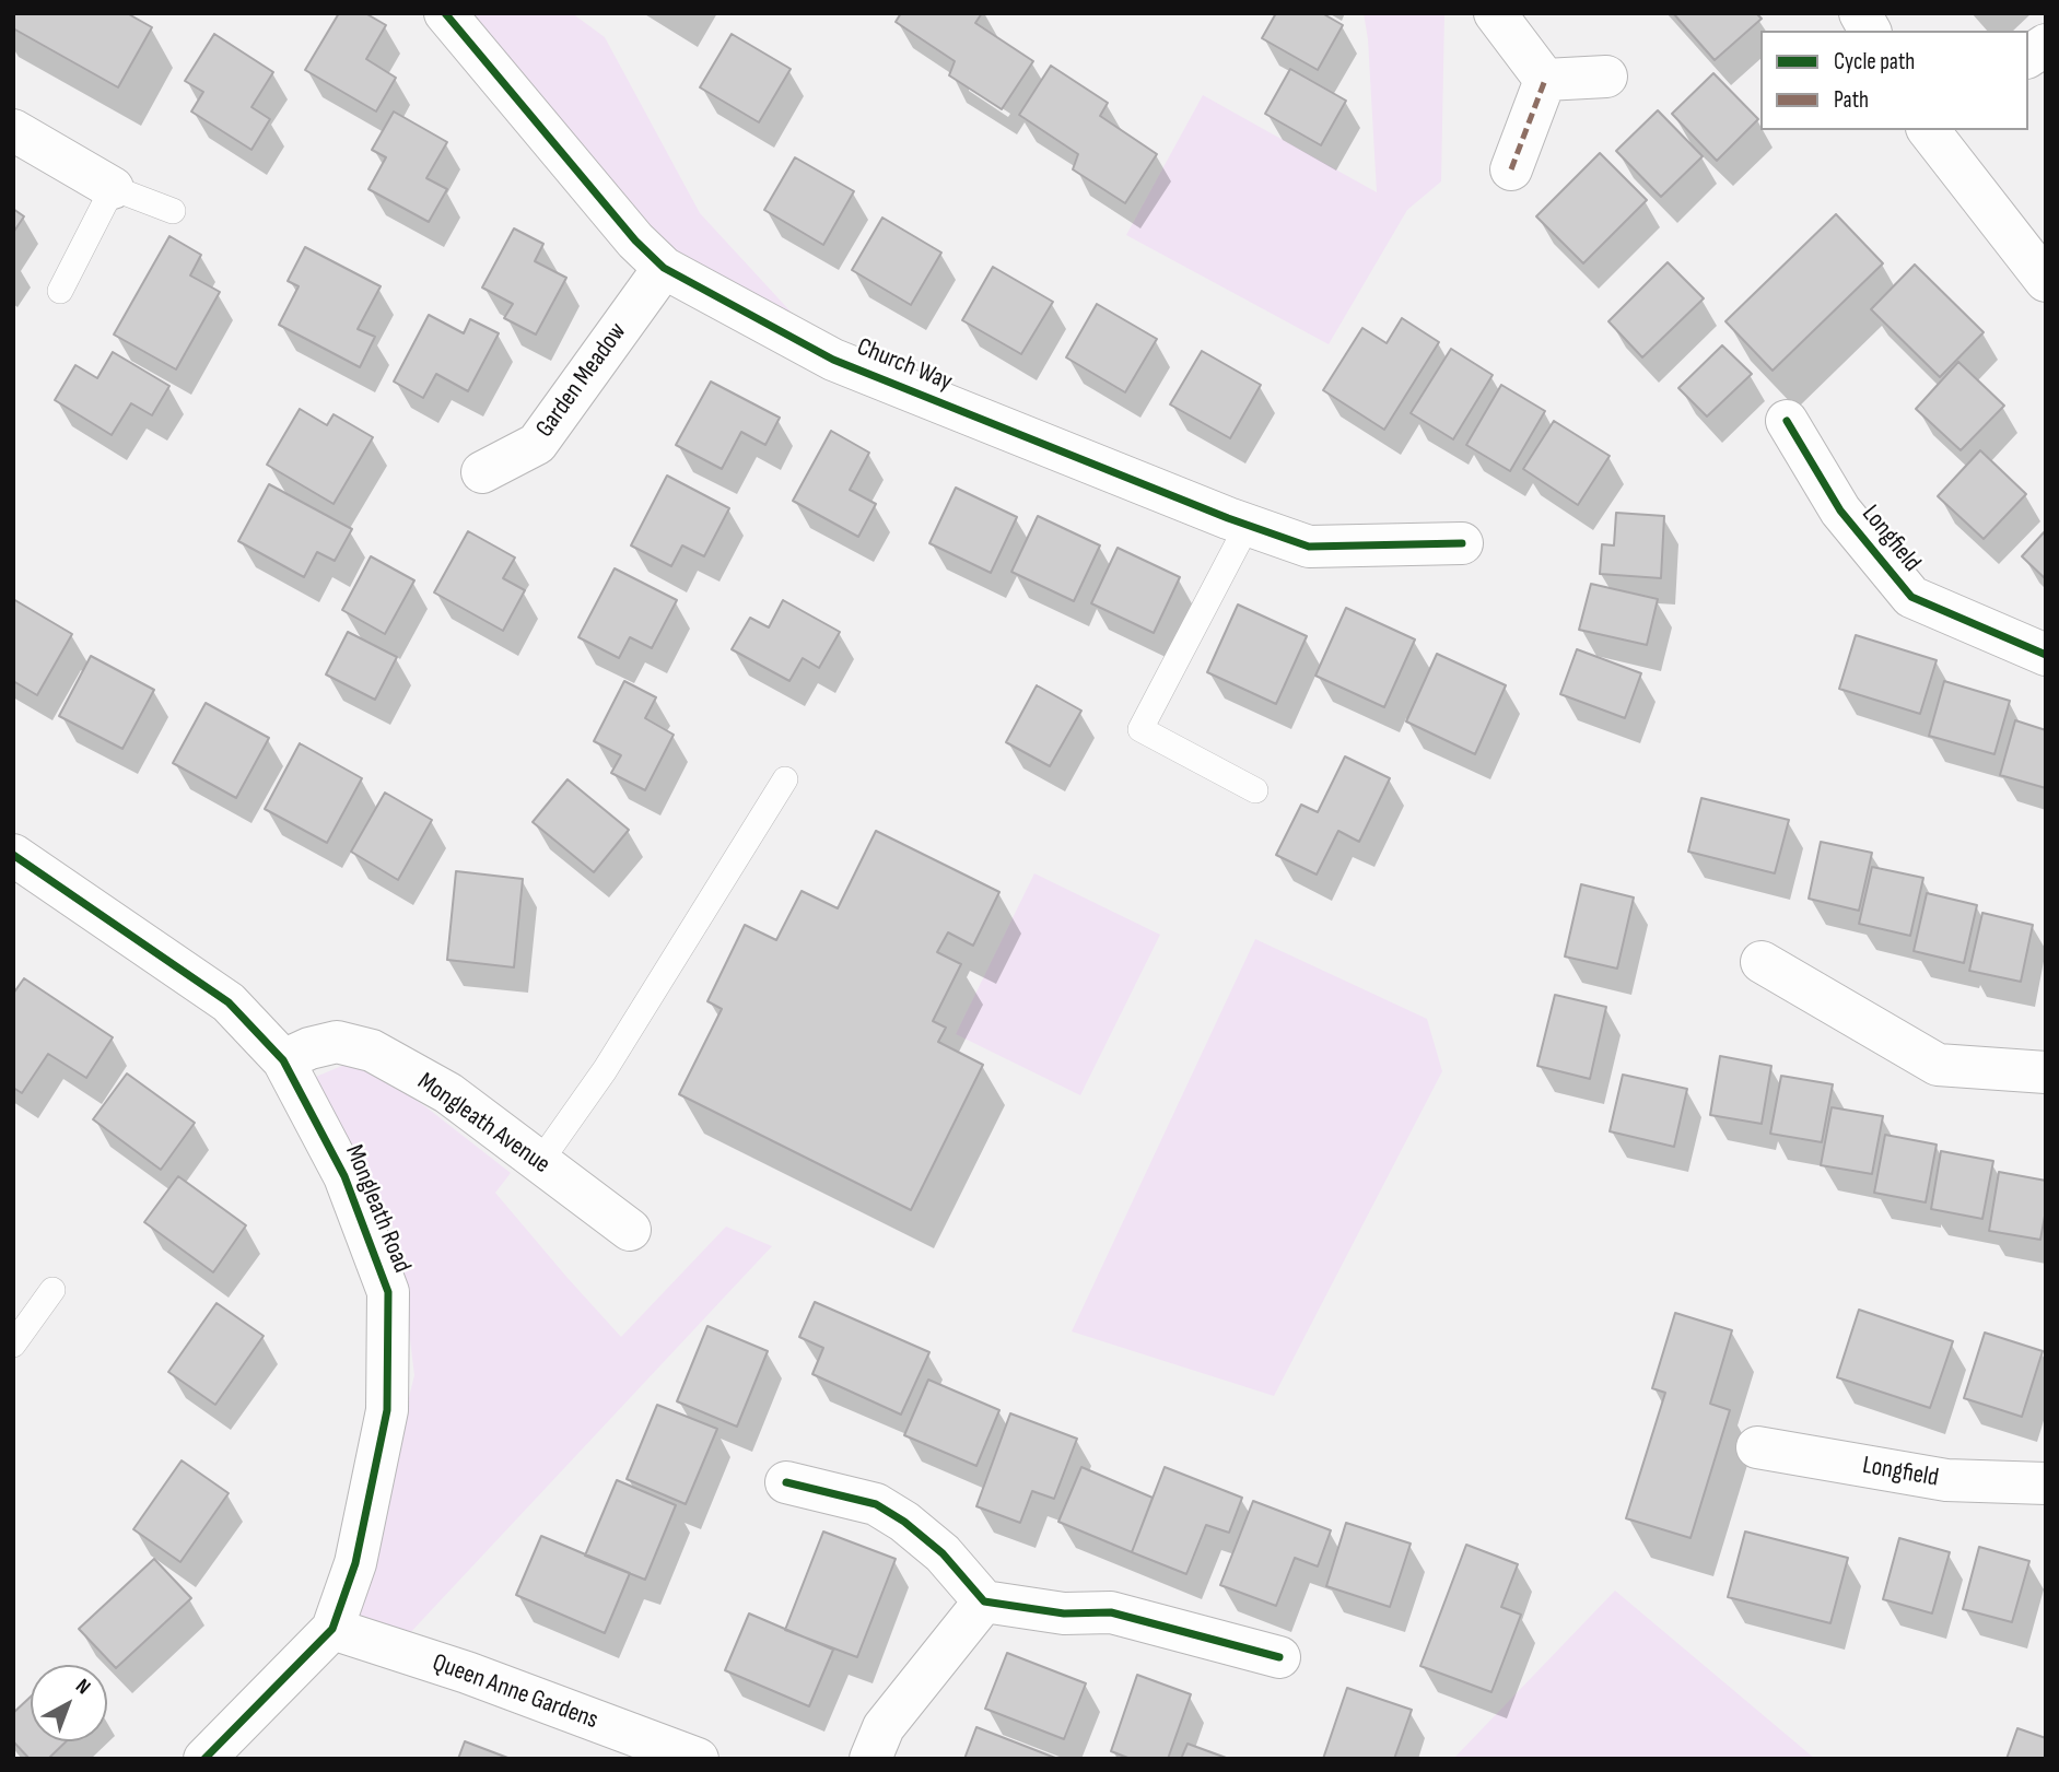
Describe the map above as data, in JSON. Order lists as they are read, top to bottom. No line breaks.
{"streets":{"street":["Church Way","Garden Meadow","Longfield","Mongleath Avenue","Mongleath Road","Queen Anne Gardens"]},"crossings":[["Church Way","Garden Meadow"],["Mongleath Avenue","Mongleath Road"],["Mongleath Road","Queen Anne Gardens"]],"legend":["Cycle path","Path"],"north":"top right"}
